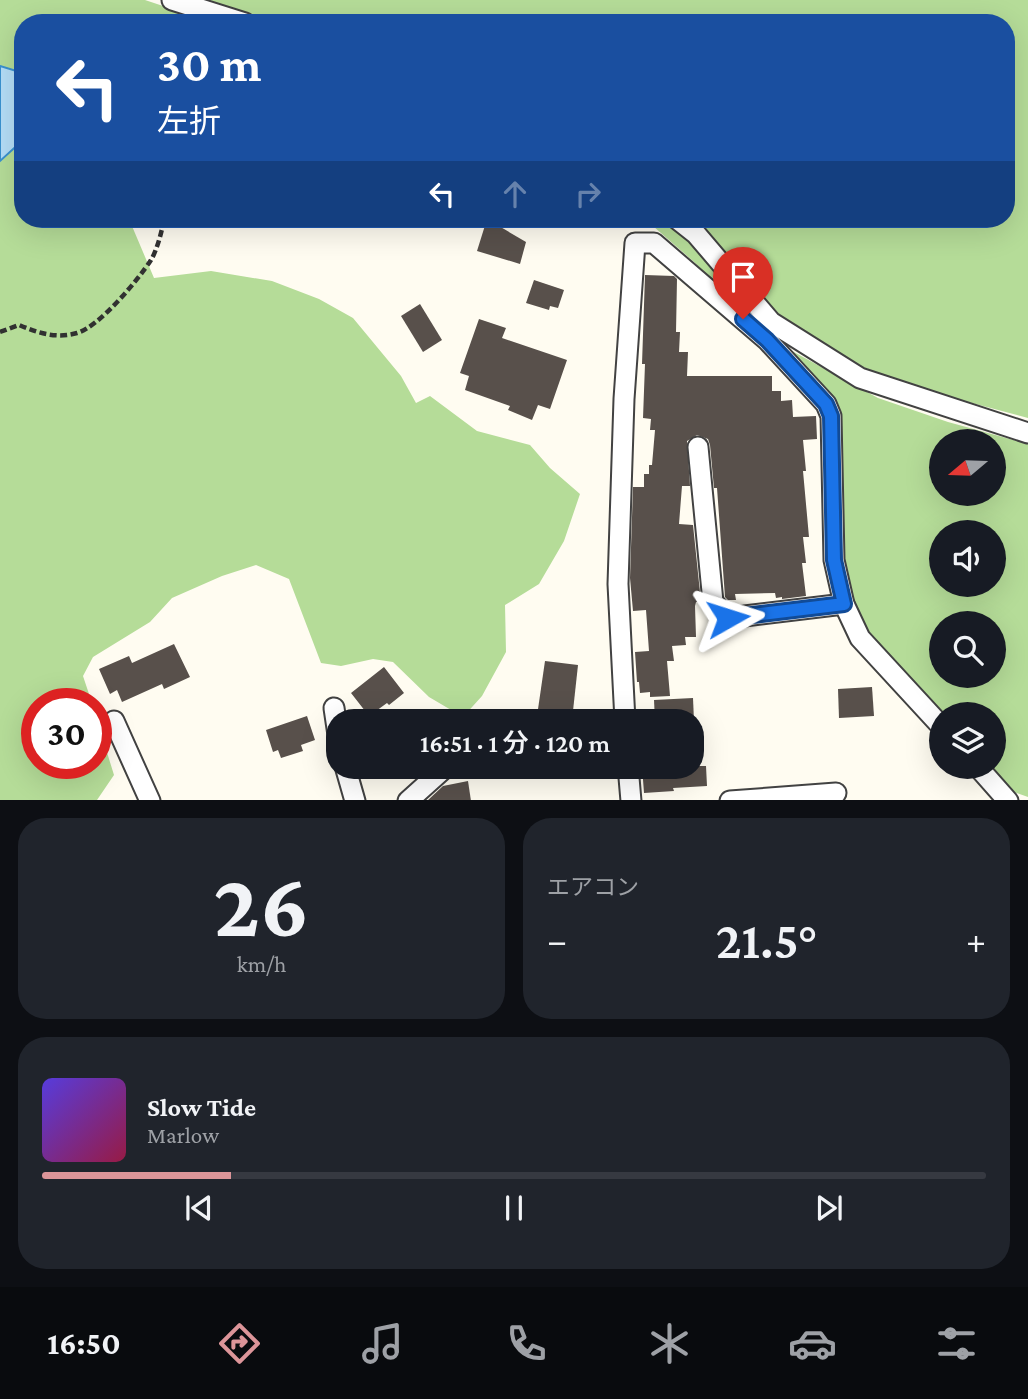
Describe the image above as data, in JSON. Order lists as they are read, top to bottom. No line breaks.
{"north":"left","page":{"turn":["30 m","左折"],"limit":"30","trip":"16:51 · 1 分 · 120 m","tile":[["26","km/h"],"エアコン"],"heat":["−","21.5°","+"],"song":["Slow Tide","Marlow"],"tabs":"16:50"}}
